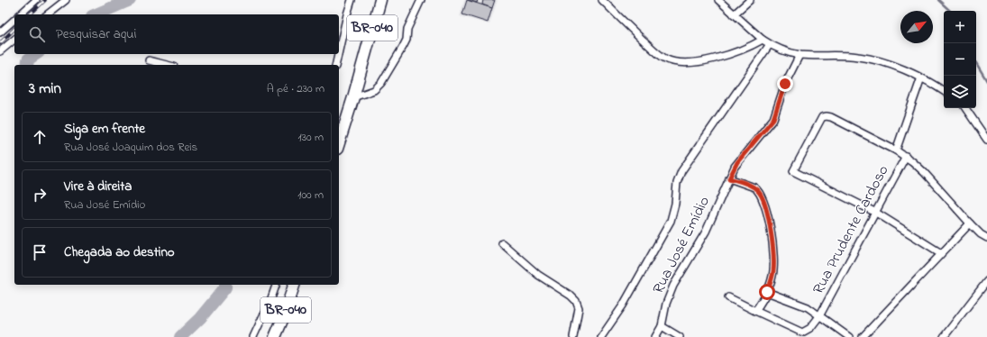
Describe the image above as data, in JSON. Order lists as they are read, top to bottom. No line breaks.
{"streets":{"highway":["BR-040"],"street":["Rua Prudente Cardoso","Rua José Emídio"]},"north":"top right","page":{"map_buttons":["+","−"],"search":"Pesquisar aqui","heading":["3 min","A pé · 230 m"],"list":[["Siga em frente","Rua José Joaquim dos Reis","130 m"],["Vire à direita","Rua José Emídio","100 m"],"Chegada ao destino"]}}
